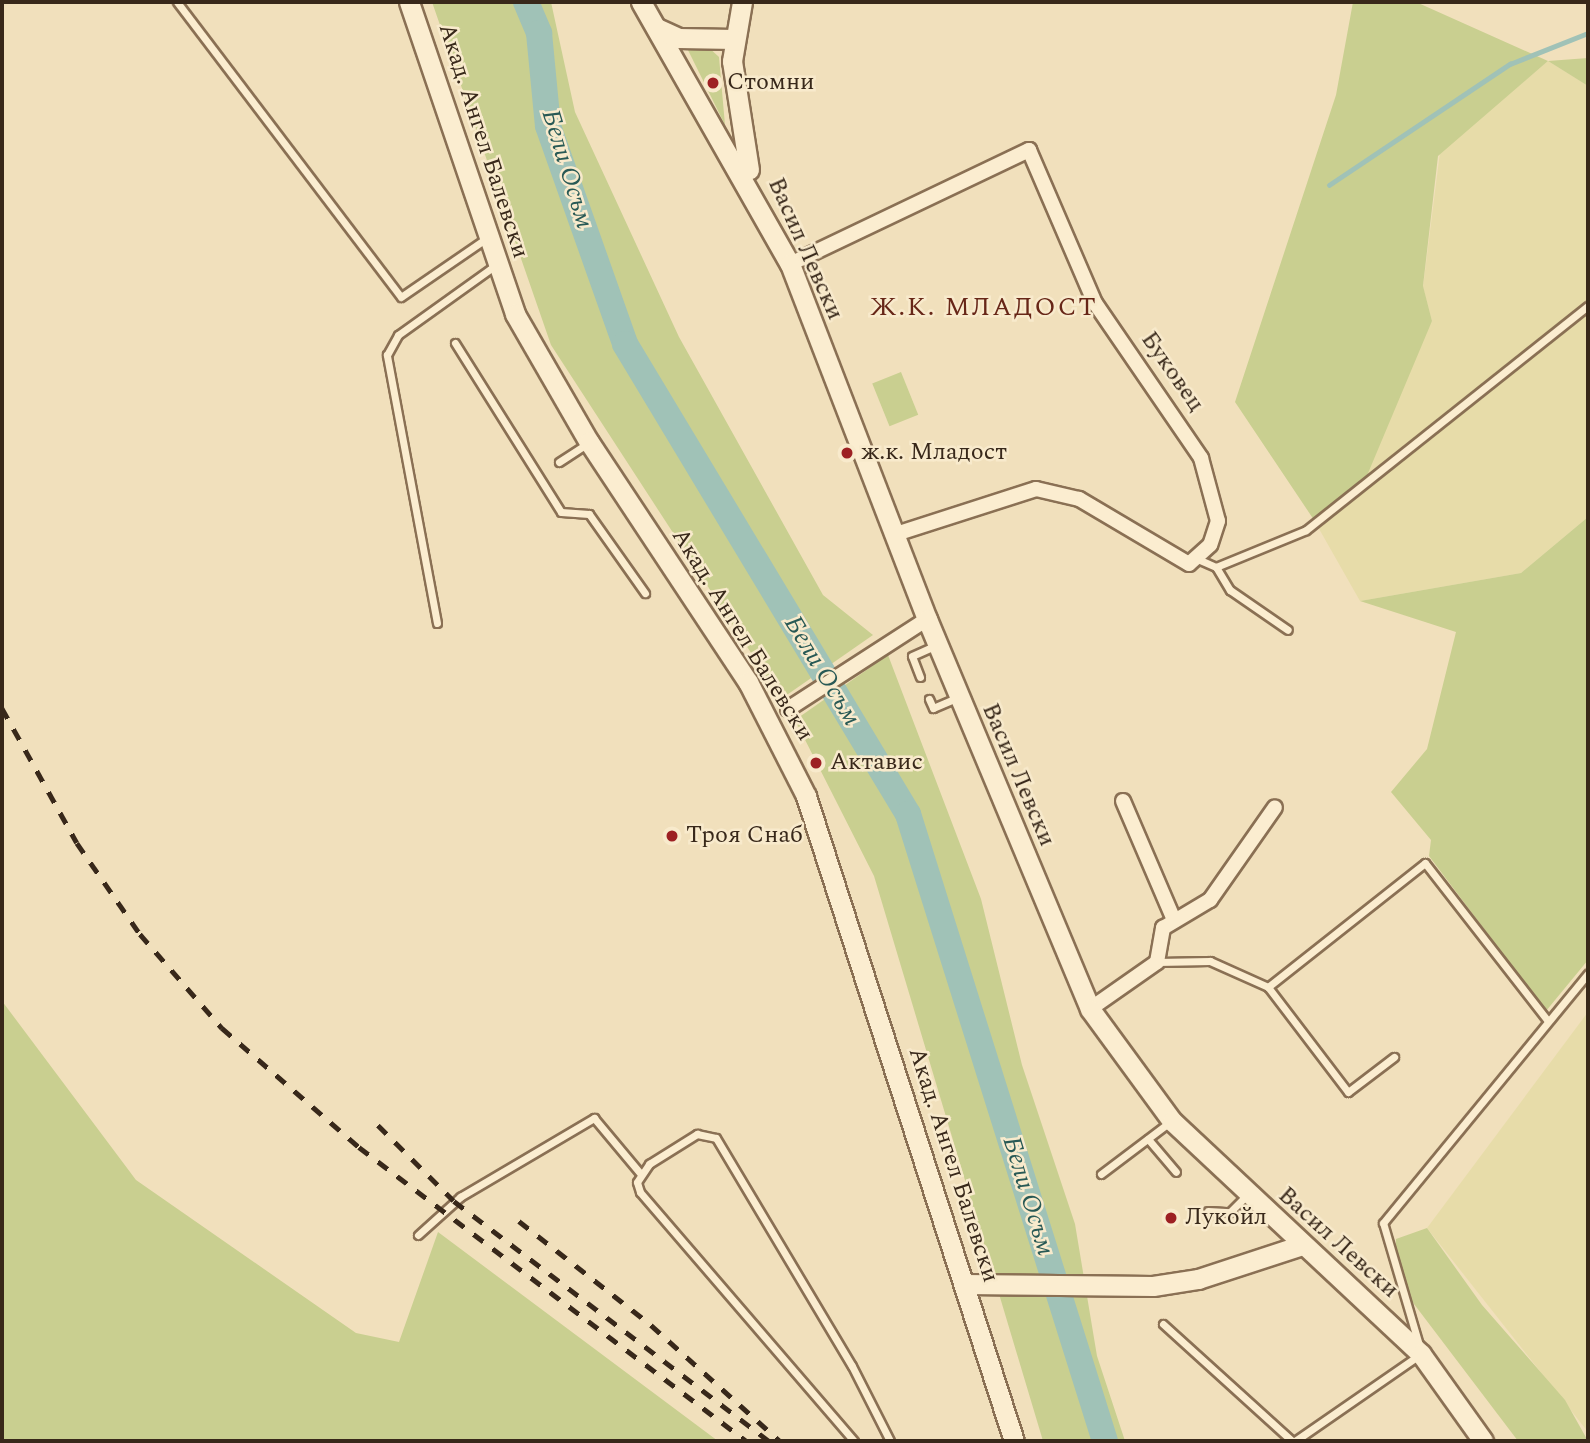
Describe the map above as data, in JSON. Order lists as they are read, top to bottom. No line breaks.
{"streets":{"street":["Акад. Ангел Балевски","Васил Левски","Буковец"]},"crossings":[["Васил Левски","Буковец"]],"districts":["Ж.К. МЛАДОСТ"],"water":["Бели Осъм"],"places":["Стомни","ж.к. Младост","Актавис","Троя Снаб","Лукойл"]}
